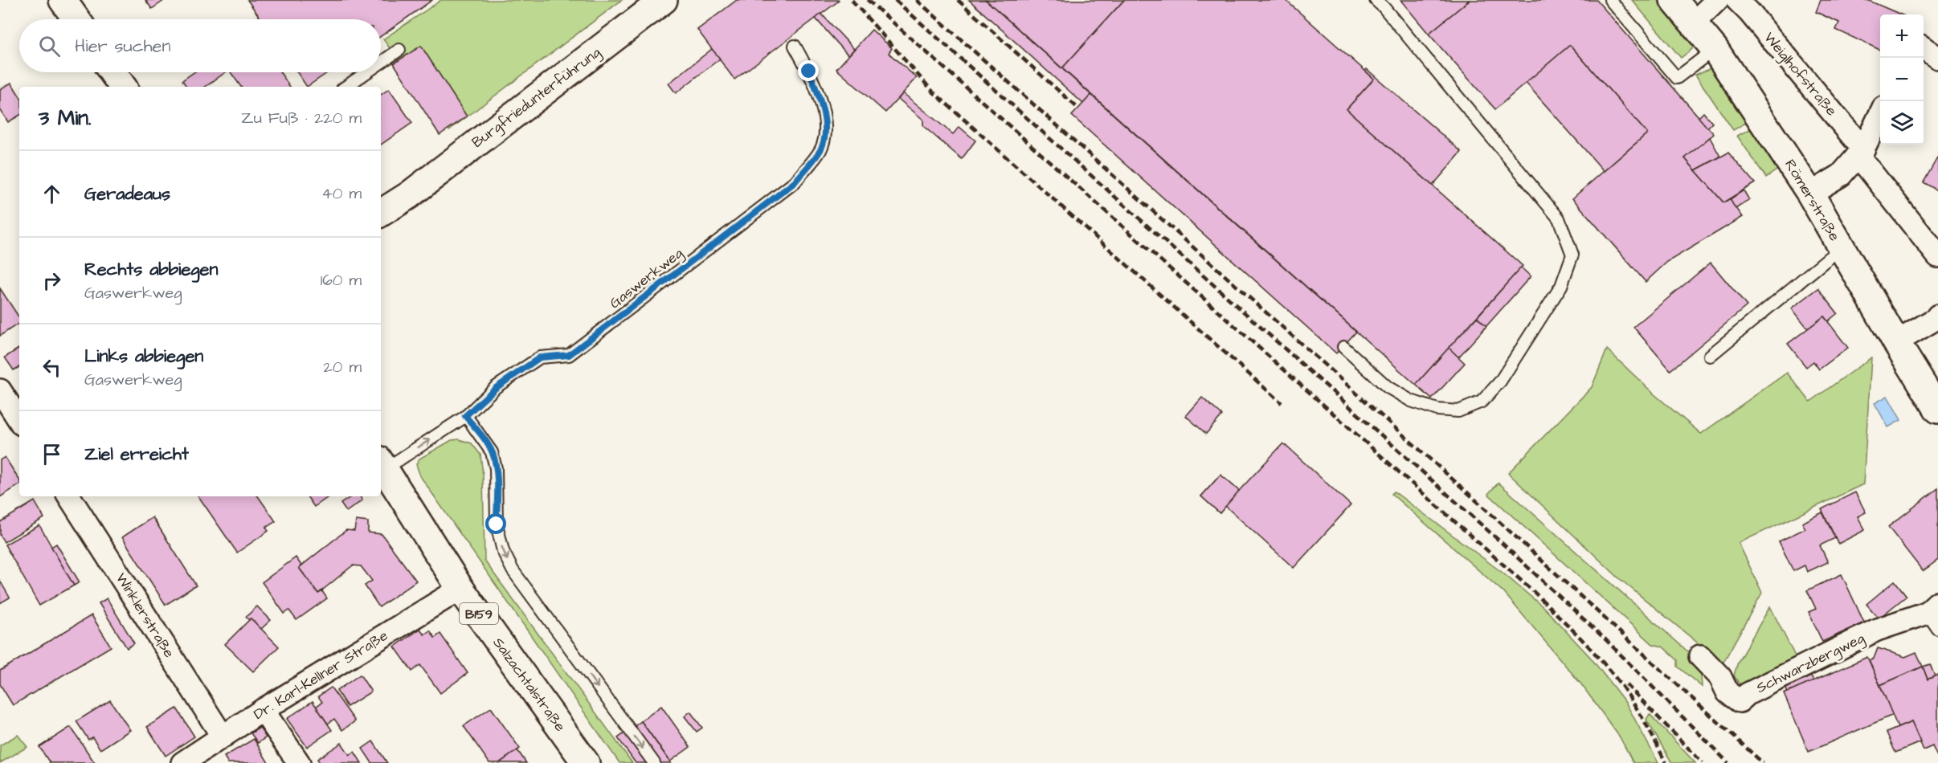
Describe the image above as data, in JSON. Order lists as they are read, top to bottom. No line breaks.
{"streets":{"street":["Weiglhofstraße","Burgfriedunterführung","Römerstraße","B159","Winklerstraße","Schwarzbergweg","Dr. Karl-Kellner Straße","Salzachtalstraße"],"lane":["Gaswerkweg"]},"crossings":[["Gaswerkweg","Salzachtalstraße"],["Winklerstraße","Dr. Karl-Kellner Straße"],["Dr. Karl-Kellner Straße","Salzachtalstraße"]],"page":{"map_buttons":["+","−"],"search":"Hier suchen","heading":["3 Min.","Zu Fuß · 220 m"],"list":[["Geradeaus","40 m"],["Rechts abbiegen","Gaswerkweg","160 m"],["Links abbiegen","Gaswerkweg","20 m"],"Ziel erreicht"]}}
